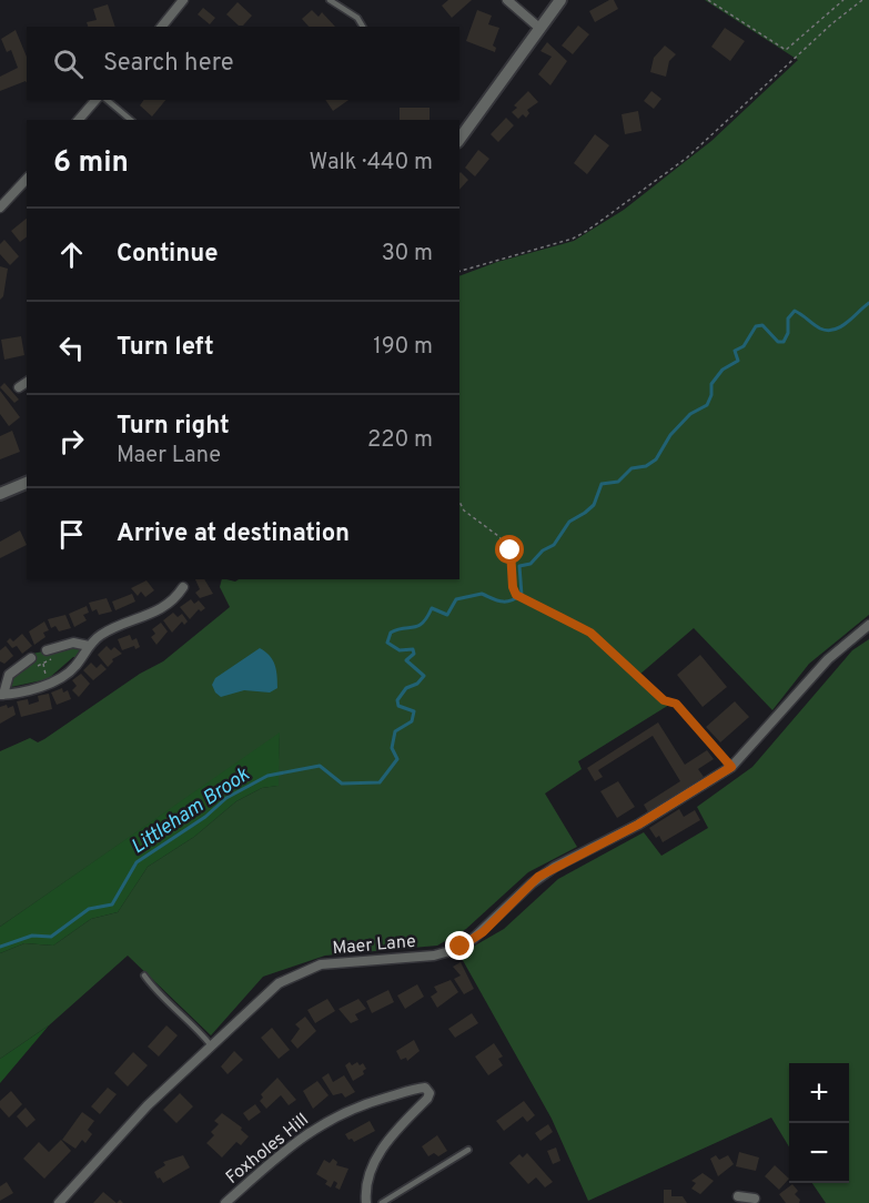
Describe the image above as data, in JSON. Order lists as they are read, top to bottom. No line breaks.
{"streets":{"street":["Maer Lane","Foxholes Hill"]},"water":["Littleham Brook"],"page":{"search":"Search here","heading":["6 min","Walk · 440 m"],"list":[["Continue","30 m"],["Turn left","190 m"],["Turn right","Maer Lane","220 m"],"Arrive at destination"],"map_buttons":["+","−"]}}
